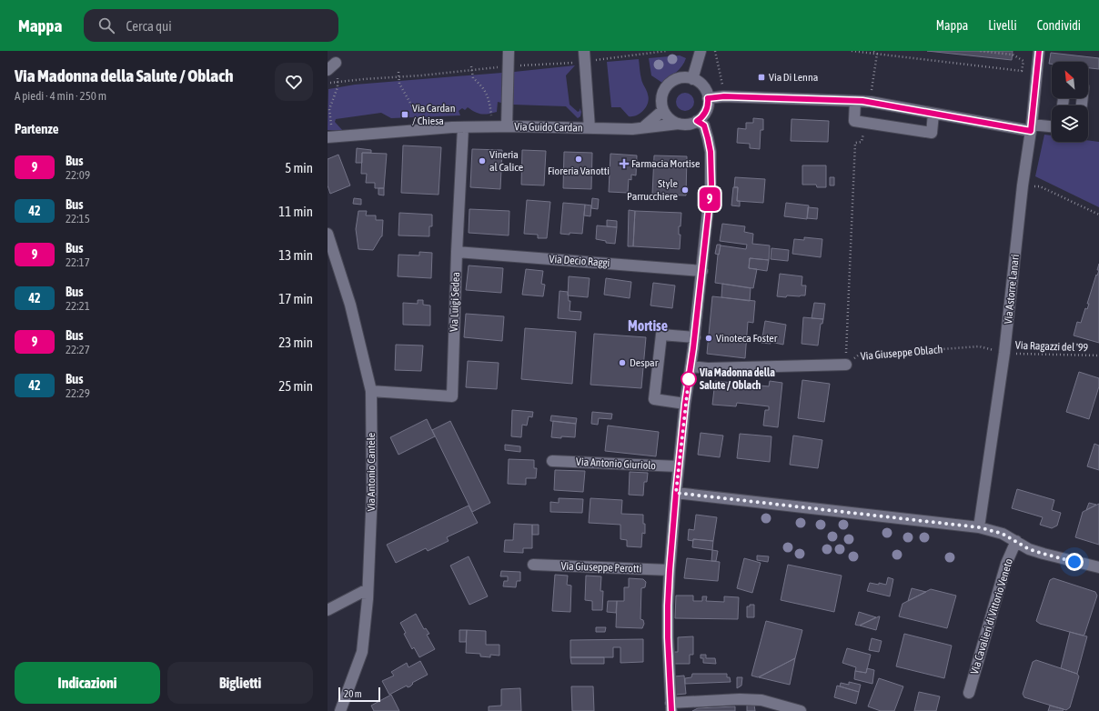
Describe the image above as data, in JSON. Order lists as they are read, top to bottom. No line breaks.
{"streets":{"street":["Via Guido Cardan","Via Decio Raggi","Via Astorre Lanari","Via Luigi Sedea","Via Giuseppe Oblach","Via Antonio Giuriolo","Via Antonio Cantele","Via Giuseppe Perotti","Via Cavalieri di Vittorio Veneto"],"path":["Via Ragazzi del '99"]},"crossings":[["Via Guido Cardan","Via Luigi Sedea"],["Via Decio Raggi","Via Luigi Sedea"],["Via Astorre Lanari","Via Ragazzi del '99"],["Via Astorre Lanari","Via Giuseppe Oblach"],["Via Luigi Sedea","Via Antonio Cantele"],["Via Ragazzi del '99","Via Giuseppe Oblach"]],"districts":["Mortise"],"places":{"transit":["Via Di Lenna","Via Cardan / Chiesa"],"other":["Fioreria Vanotti","Vineria al Calice","Style Parrucchiere","Vinoteca Foster","Despar","Via Madonna della Salute / Oblach"],"health":["Farmacia Mortise"]},"lines":["bus line 9"],"scale_bar":"20 m","north":"top left","page":{"header":"Mappa","search":"Cerca qui","nav":["Mappa","Livelli","Condividi"],"heading":[["Via Madonna della Salute / Oblach","A piedi · 4 min · 250 m"],"Partenze"],"on_map":"9","list":[{"mark":"9","name":"Bus","note":"22:09","value":"5 min"},{"mark":"42","name":"Bus","note":"22:15","value":"11 min"},{"mark":"9","name":"Bus","note":"22:17","value":"13 min"},{"mark":"42","name":"Bus","note":"22:21","value":"17 min"},{"mark":"9","name":"Bus","note":"22:27","value":"23 min"},{"mark":"42","name":"Bus","note":"22:29","value":"25 min"}],"buttons":["Indicazioni","Biglietti"],"scale":"20 m"}}
